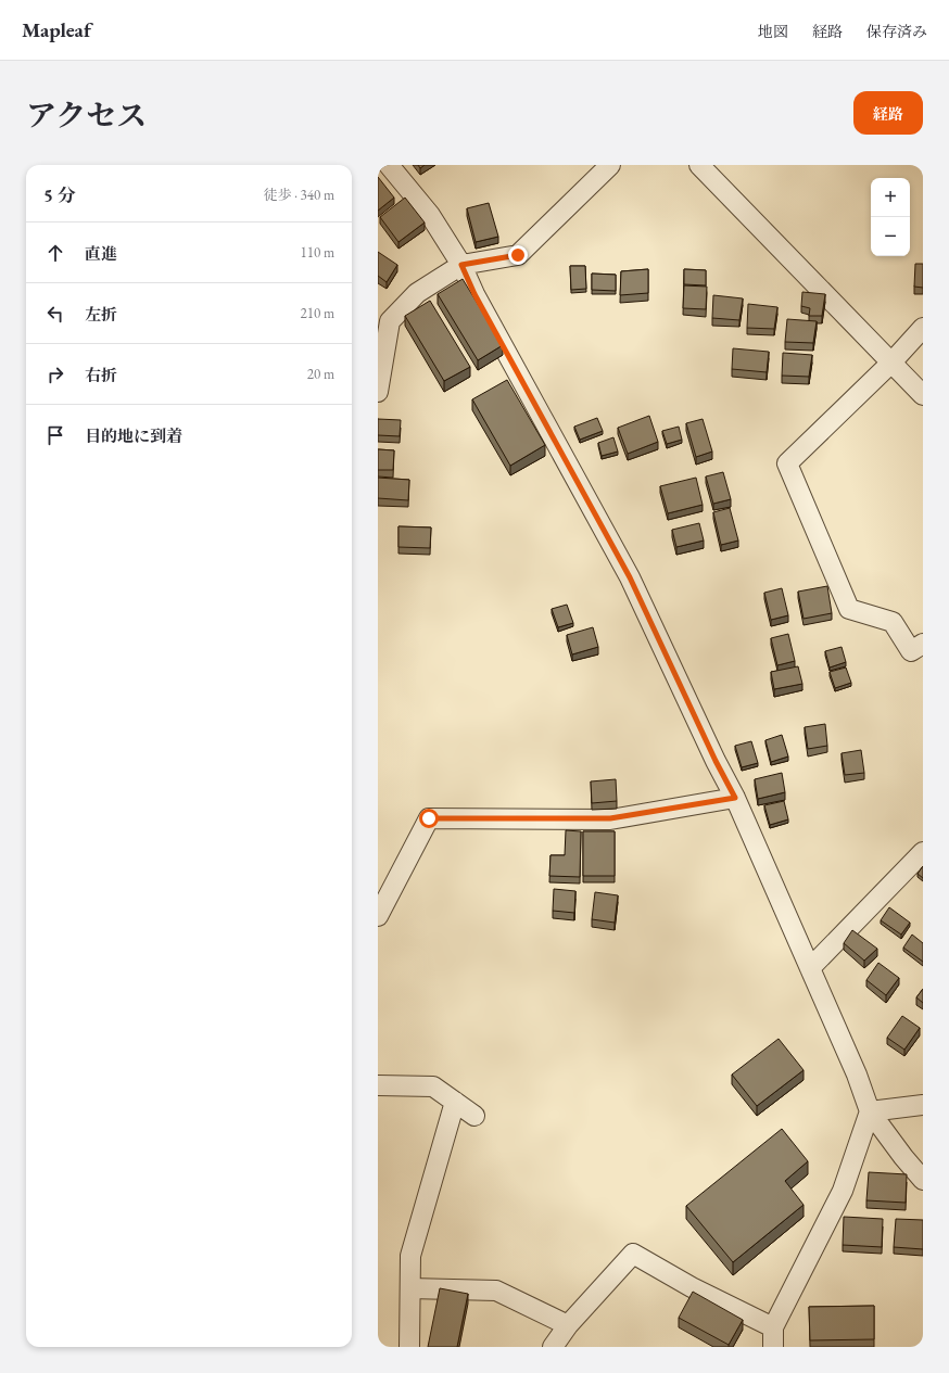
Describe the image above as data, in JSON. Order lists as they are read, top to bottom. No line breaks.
{"page":{"header":"Mapleaf","nav":["地図","経路","保存済み"],"title":"アクセス","buttons":"経路","heading":["5 分","徒歩 · 340 m"],"map_buttons":["+","−"],"list":[["直進","110 m"],["左折","210 m"],["右折","20 m"],"目的地に到着"]}}
